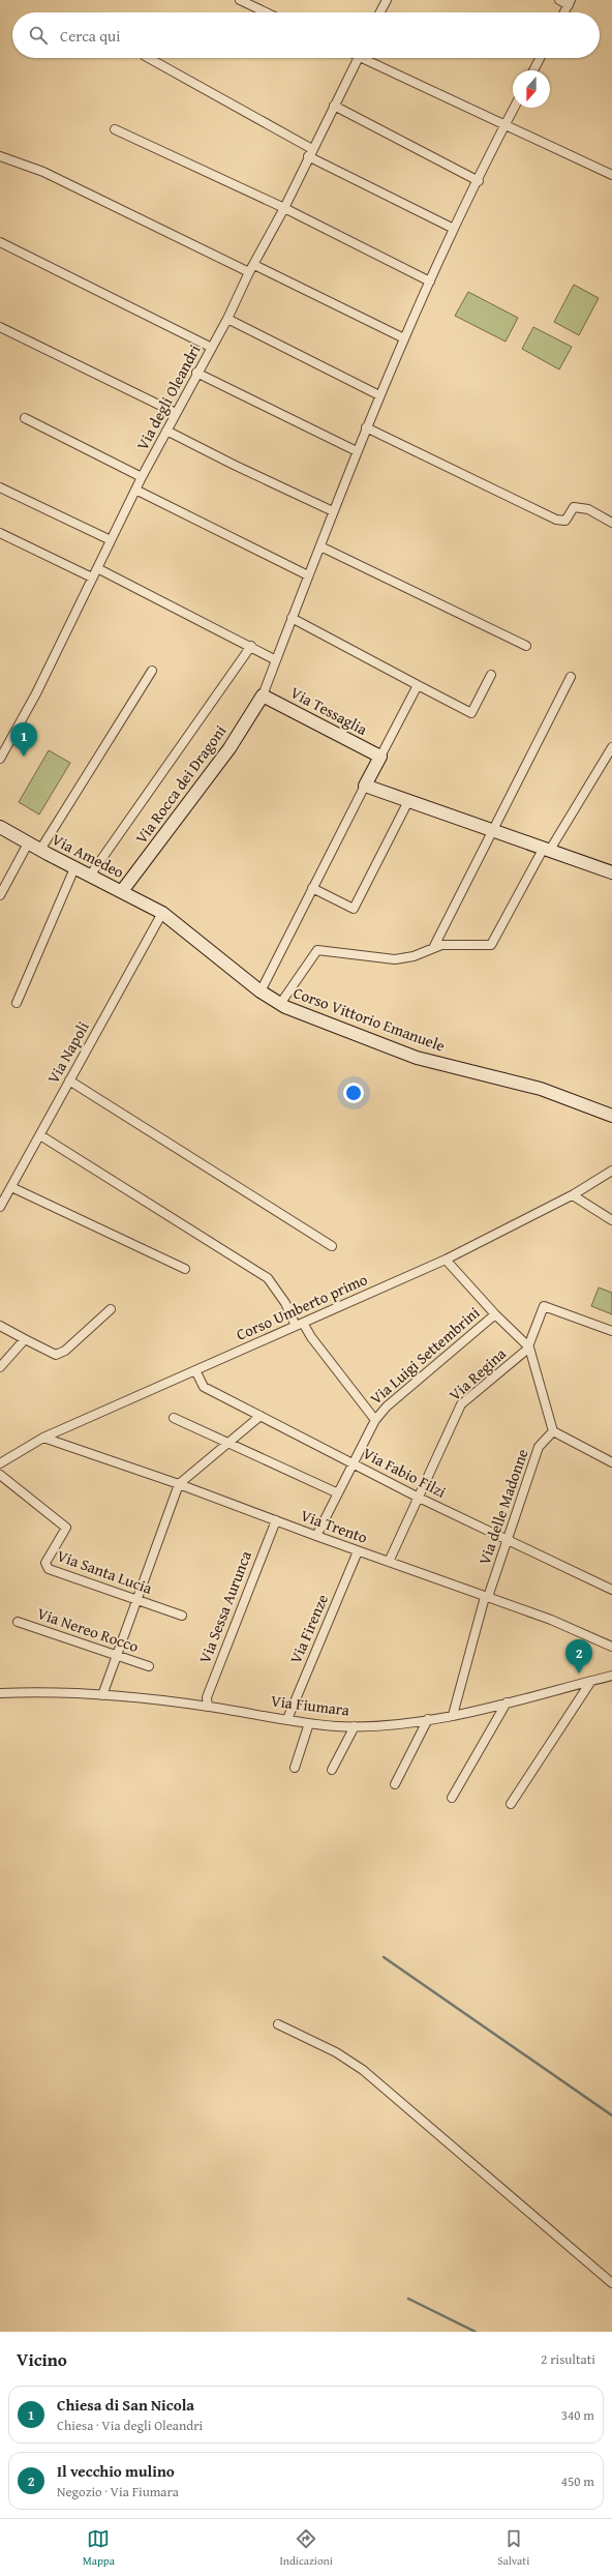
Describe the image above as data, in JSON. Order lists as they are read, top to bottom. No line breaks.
{"streets":{"street":["Via degli Oleandri","Via Tessaglia","Via Rocca dei Dragoni","Via Amedeo","Corso Vittorio Emanuele","Via Napoli","Corso Umberto primo","Via Luigi Settembrini","Via Regina","Via Fabio Filzi","Via delle Madonne","Via Trento","Via Santa Lucia","Via Sessa Aurunca","Via Firenze","Via Nereo Rocco","Via Fiumara"]},"crossings":[["Via Tessaglia","Via Rocca dei Dragoni"],["Via Rocca dei Dragoni","Via Amedeo"],["Via Amedeo","Corso Vittorio Emanuele"],["Via Amedeo","Via Napoli"],["Corso Vittorio Emanuele","Via Napoli"],["Via Napoli","Via Luigi Settembrini"],["Corso Umberto primo","Via Luigi Settembrini"],["Corso Umberto primo","Via Fabio Filzi"],["Corso Umberto primo","Via Trento"],["Via Luigi Settembrini","Via Fabio Filzi"],["Via Luigi Settembrini","Via Trento"],["Via Regina","Via Fabio Filzi"],["Via Regina","Via Trento"],["Via Fabio Filzi","Via delle Madonne"],["Via delle Madonne","Via Trento"],["Via delle Madonne","Via Fiumara"],["Via Trento","Via Sessa Aurunca"],["Via Trento","Via Firenze"],["Via Sessa Aurunca","Via Fiumara"],["Via Firenze","Via Fiumara"]],"north":"bottom","page":{"search":"Cerca qui","pins":["1","2"],"heading":["Vicino","2 risultati"],"list":[{"mark":"1","name":"Chiesa di San Nicola","note":"Chiesa · Via degli Oleandri","value":"340 m"},{"mark":"2","name":"Il vecchio mulino","note":"Negozio · Via Fiumara","value":"450 m"}],"nav":["Mappa","Indicazioni","Salvati"]}}
